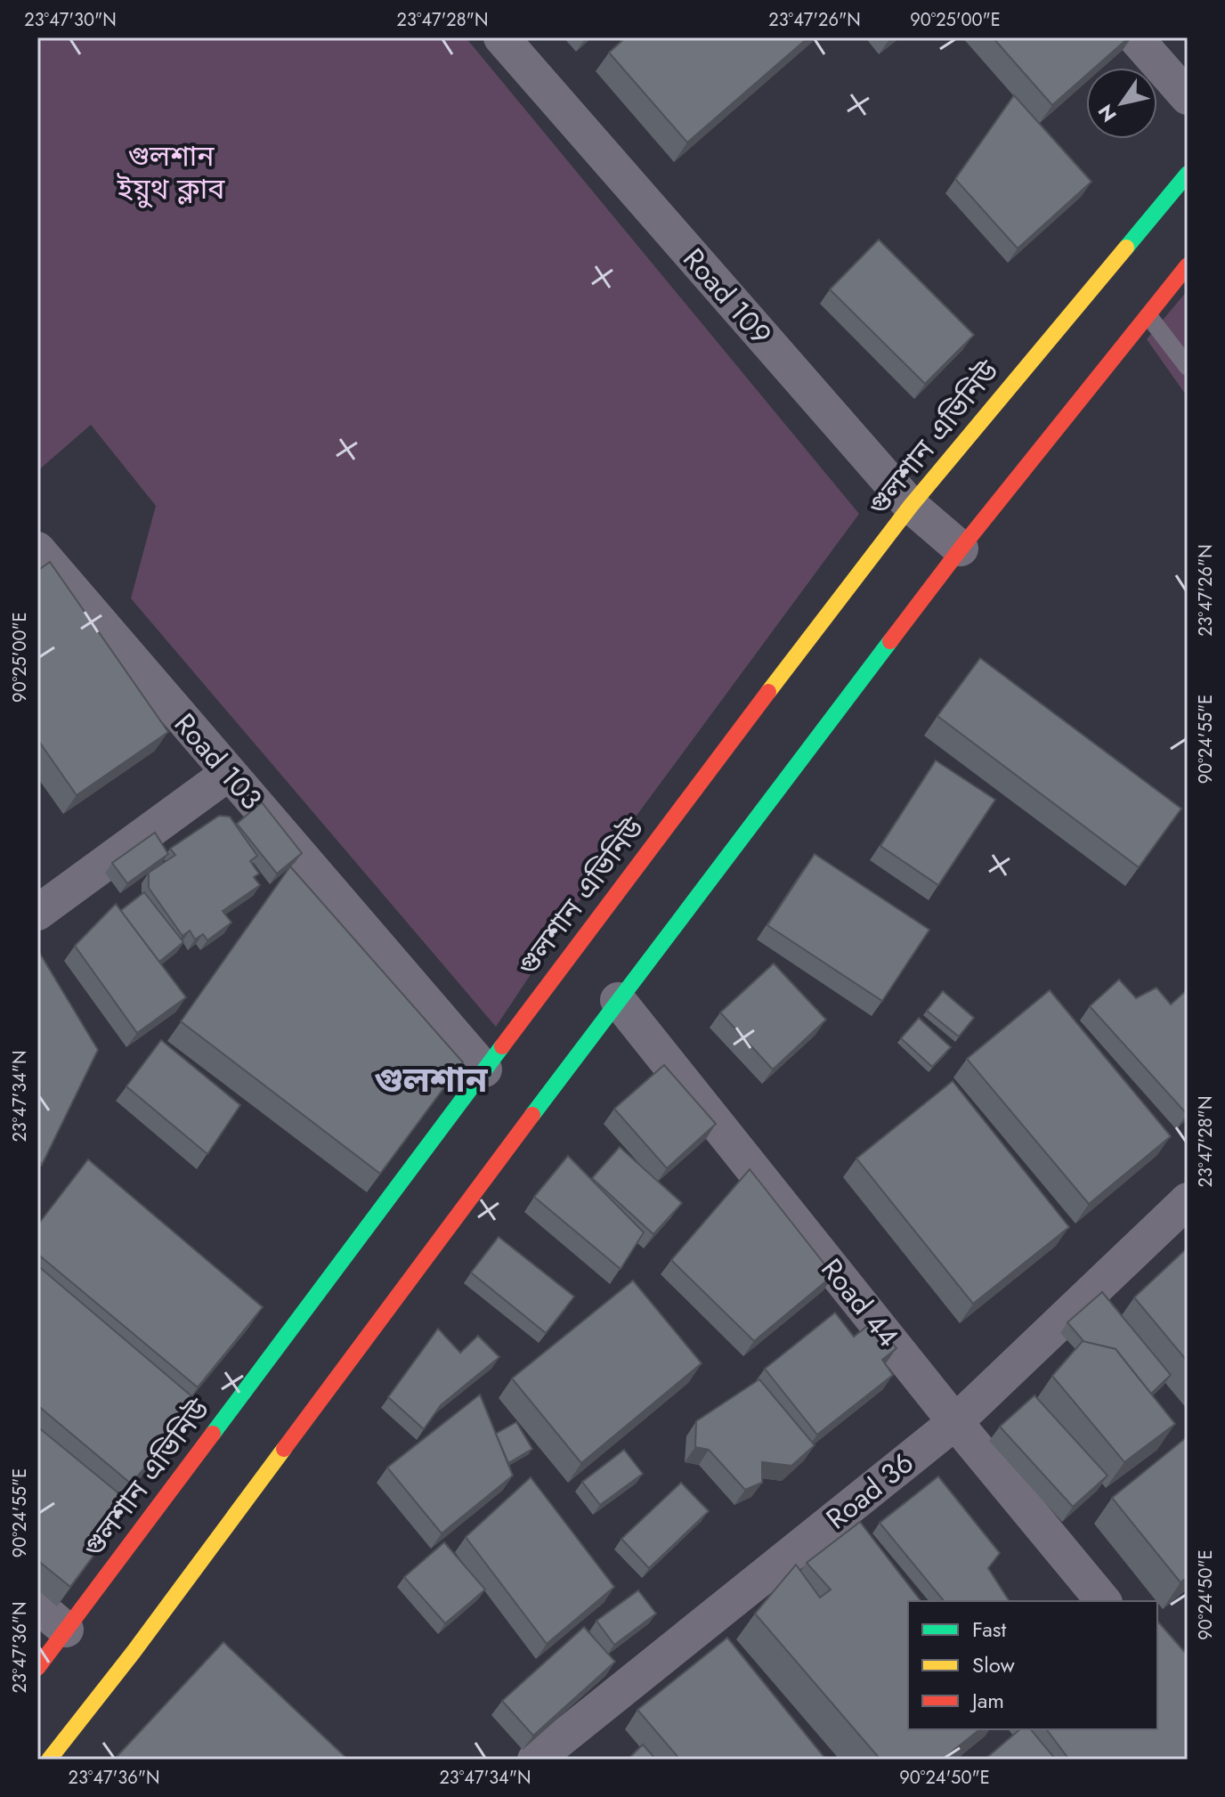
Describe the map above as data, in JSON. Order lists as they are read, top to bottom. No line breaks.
{"streets":{"main road":["গুলশান এভিনিউ"],"street":["Road 109","Road 103","Road 44","Road 36"]},"crossings":[["Road 109","গুলশান এভিনিউ"],["গুলশান এভিনিউ","Road 103"],["Road 44","Road 36"]],"districts":["গুলশান"],"parks":["গুলশান ইয়ুথ ক্লাব"],"legend":["Fast","Slow","Jam"],"north":"bottom left","coordinates":["23°47'30\"N","23°47'28\"N","23°47'26\"N","90°25'00\"E","90°24'55\"E","23°47'34\"N","90°24'50\"E","23°47'36\"N"]}
